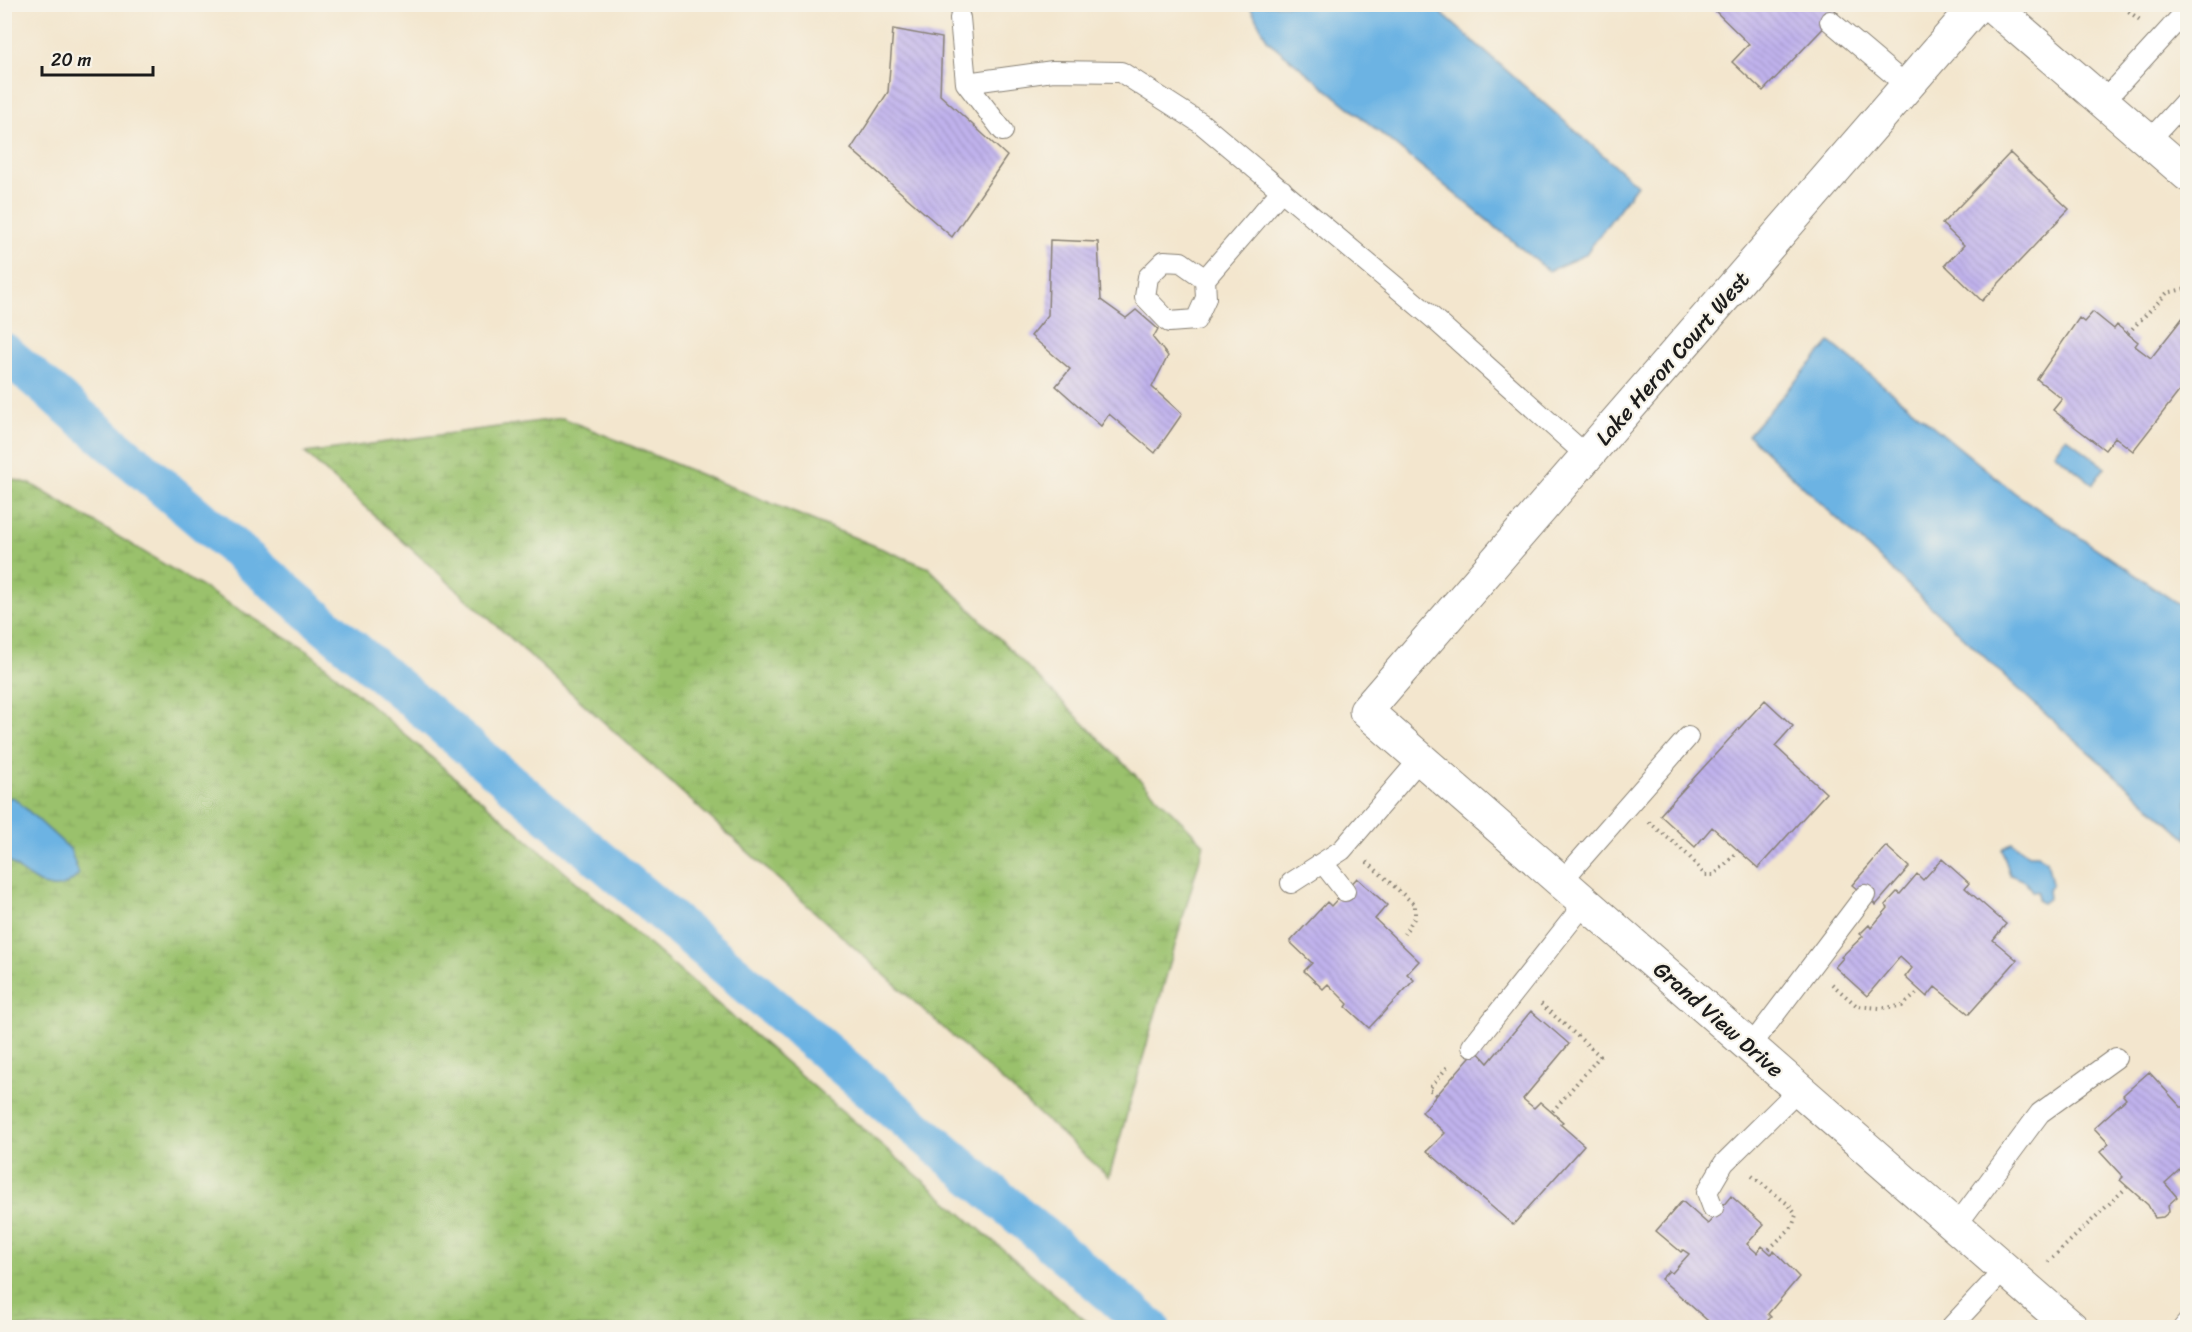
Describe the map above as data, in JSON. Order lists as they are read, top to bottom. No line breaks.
{"streets":{"street":["Lake Heron Court West","Grand View Drive"]},"crossings":[["Lake Heron Court West","Grand View Drive"]],"scale_bar":"20 m"}
